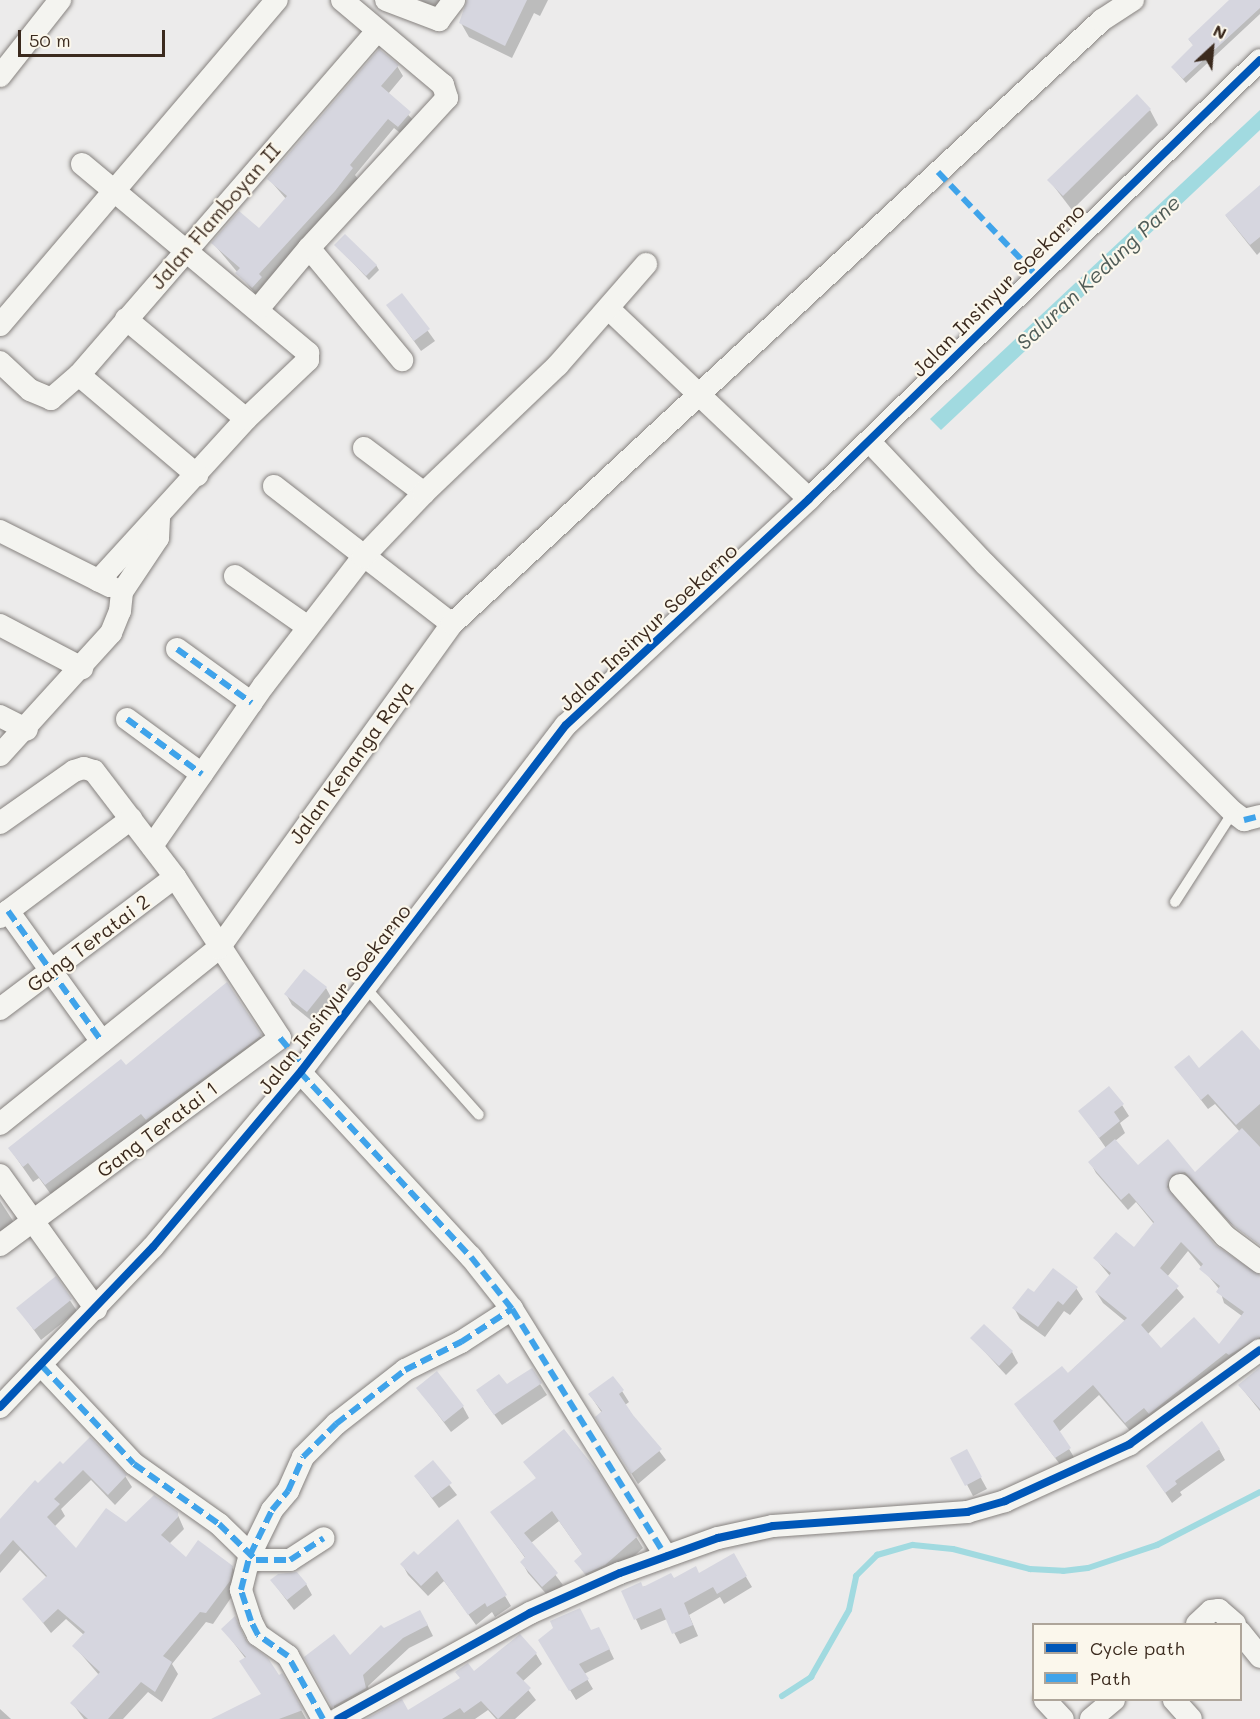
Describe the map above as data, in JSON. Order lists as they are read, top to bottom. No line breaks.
{"streets":{"street":["Jalan Flamboyan II","Jalan Insinyur Soekarno","Jalan Kenanga Raya","Gang Teratai 2","Gang Teratai 1"]},"crossings":[["Jalan Kenanga Raya","Gang Teratai 1"]],"water":["Saluran Kedung Pane"],"legend":["Cycle path","Path"],"scale_bar":"50 m","north":"top right"}
